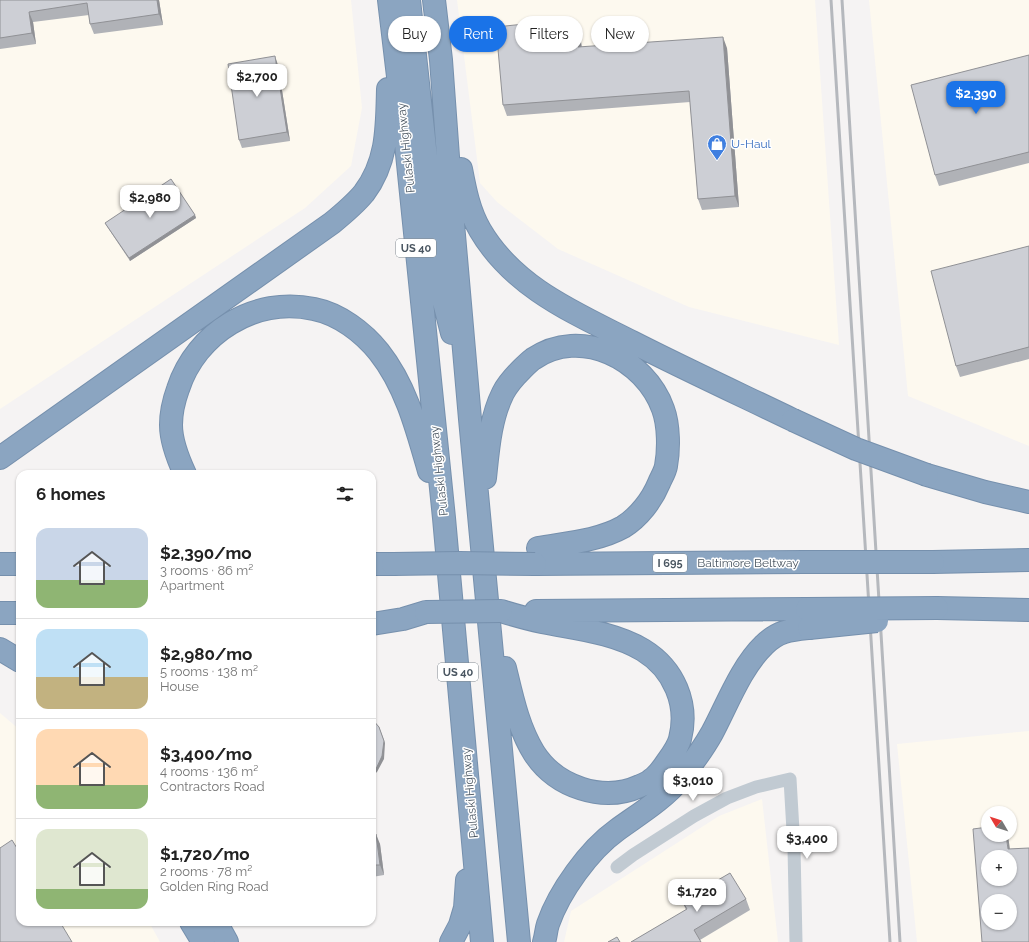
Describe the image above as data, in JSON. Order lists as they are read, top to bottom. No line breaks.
{"streets":{"highway":["Pulaski Highway","US 40","I 695","Baltimore Beltway"]},"places":{"shop":["U-Haul"]},"north":"top left","page":{"chip":["Buy","Rent","Filters","New"],"price":["$2,700","$2,390","$2,980","$3,010","$3,400","$1,720"],"heading":"6 homes","list":[{"name":"$2,390/mo","note":"3 rooms · 86 m² · Apartment"},{"name":"$2,980/mo","note":"5 rooms · 138 m² · House"},{"name":"$3,400/mo","note":"4 rooms · 136 m² · Contractors Road"},{"name":"$1,720/mo","note":"2 rooms · 78 m² · Golden Ring Road"}],"map_buttons":["+","−"]}}
